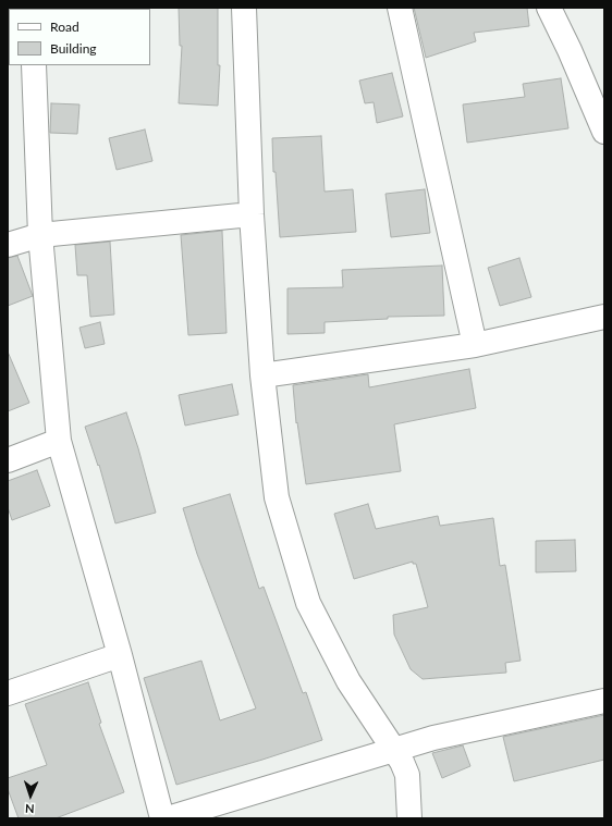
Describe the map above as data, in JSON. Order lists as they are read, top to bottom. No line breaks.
{"legend":["Road","Building"],"north":"bottom"}
